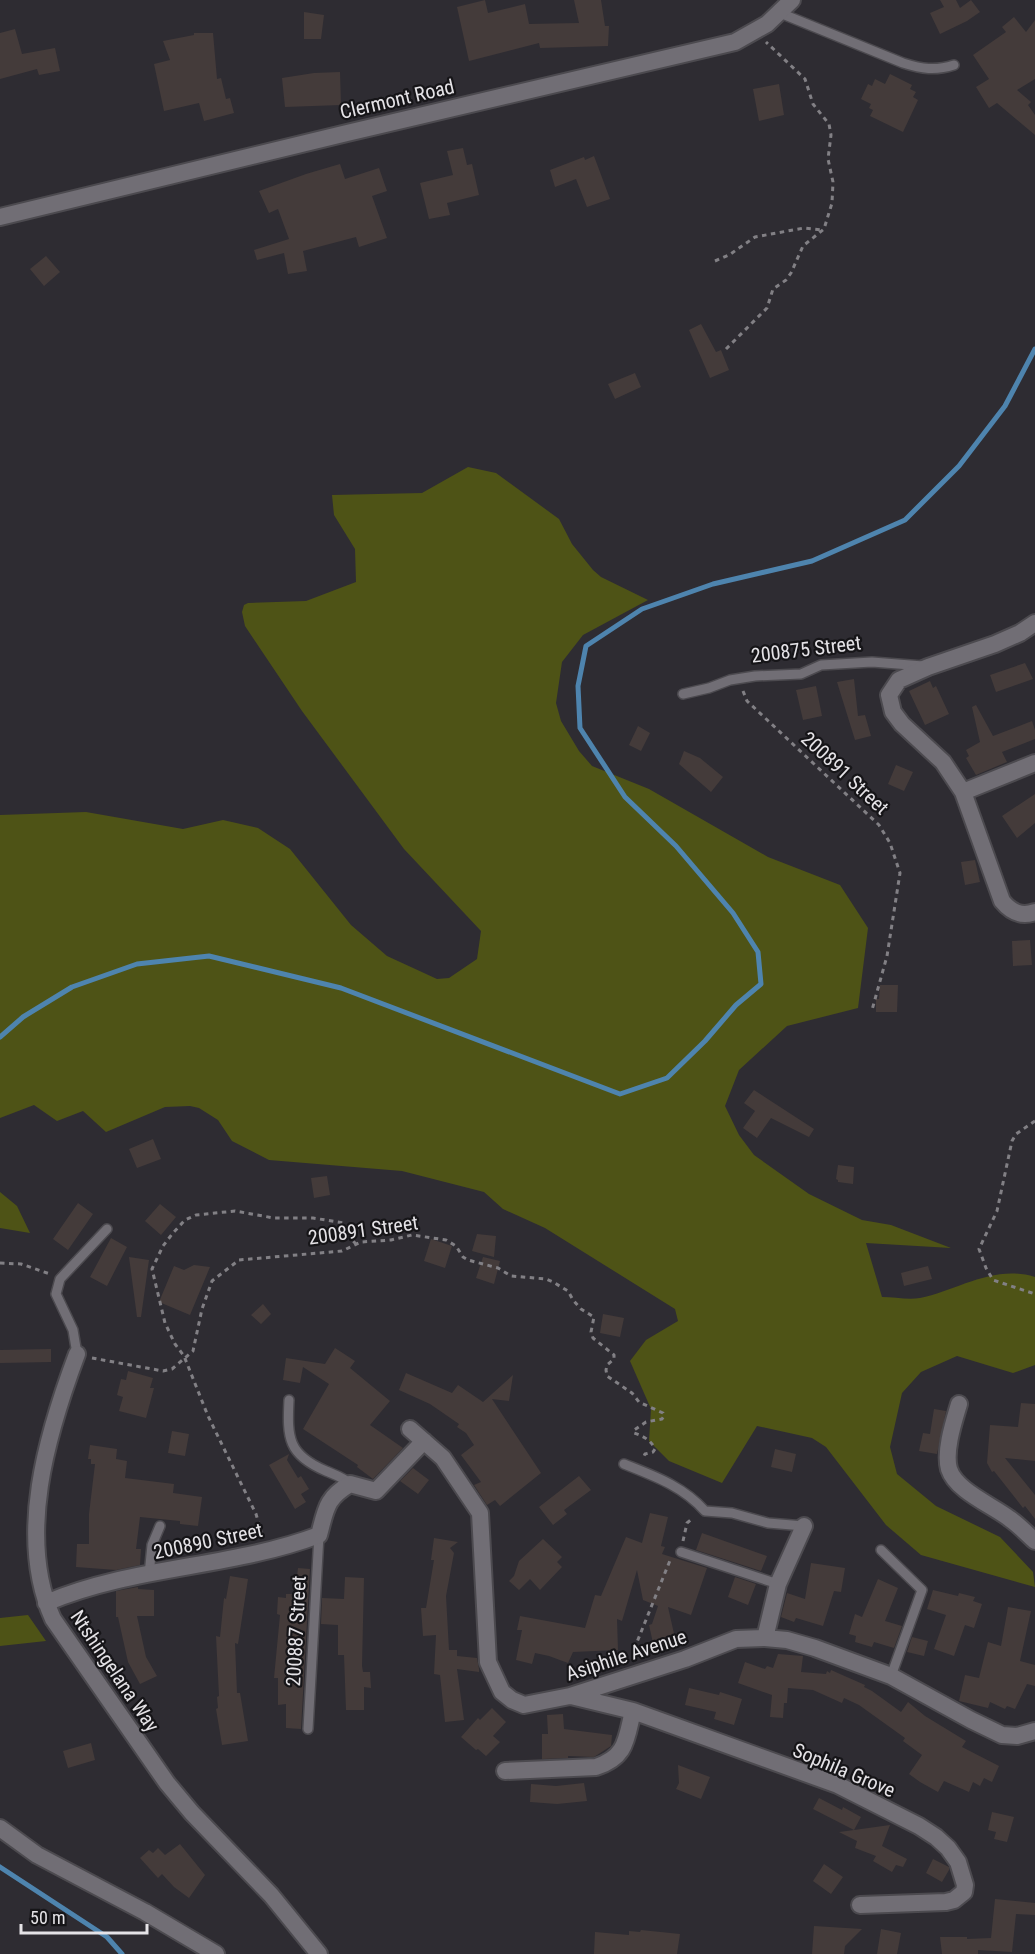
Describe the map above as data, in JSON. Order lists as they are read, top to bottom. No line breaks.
{"streets":{"street":["Clermont Road","200875 Street","200890 Street","Asiphile Avenue","Ntshingelana Way","Sophila Grove"],"lane":["200887 Street"],"path":["200891 Street"]},"crossings":[["200875 Street","200891 Street"],["200891 Street","Ntshingelana Way"],["200890 Street","200887 Street"],["200890 Street","Ntshingelana Way"],["Asiphile Avenue","Sophila Grove"]],"scale_bar":"50 m"}
